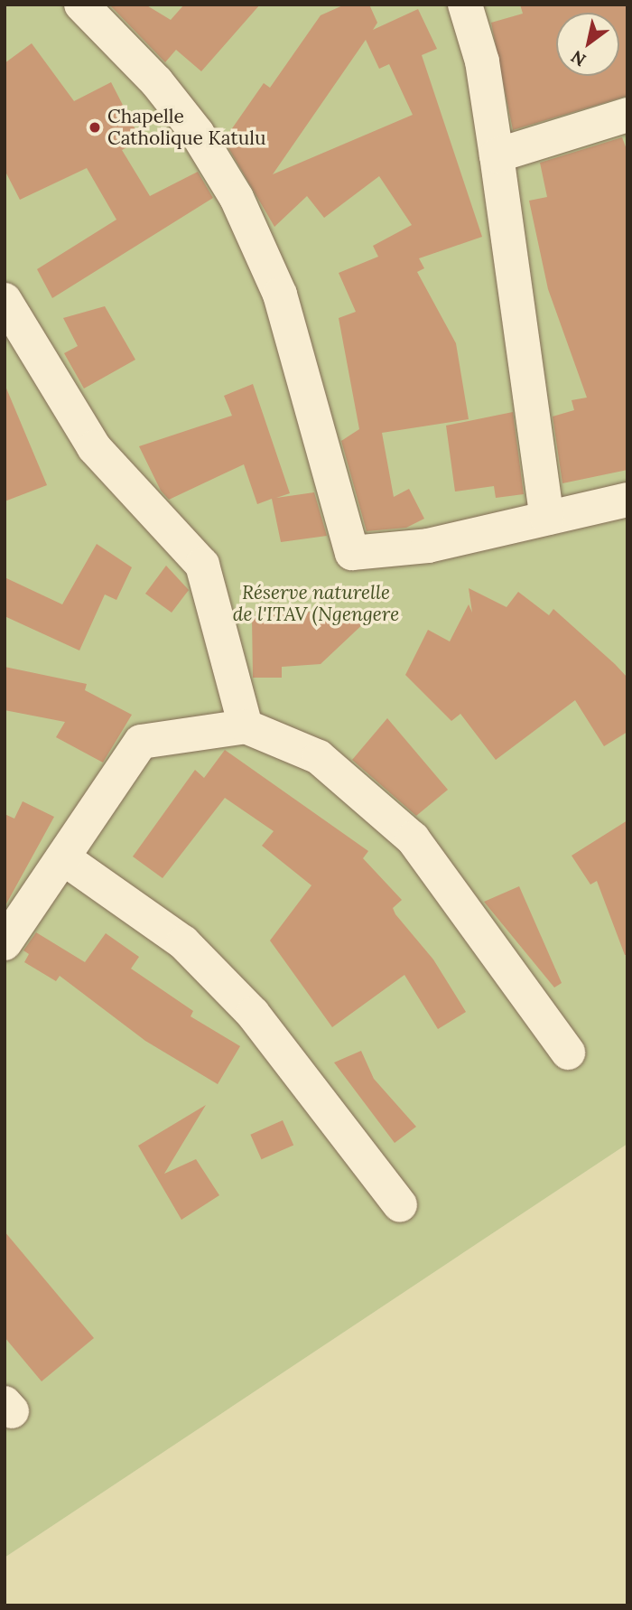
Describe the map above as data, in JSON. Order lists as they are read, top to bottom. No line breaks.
{"parks":["Réserve naturelle de l'ITAV (Ngengere"],"places":["Chapelle Catholique Katulu"],"north":"bottom left"}
